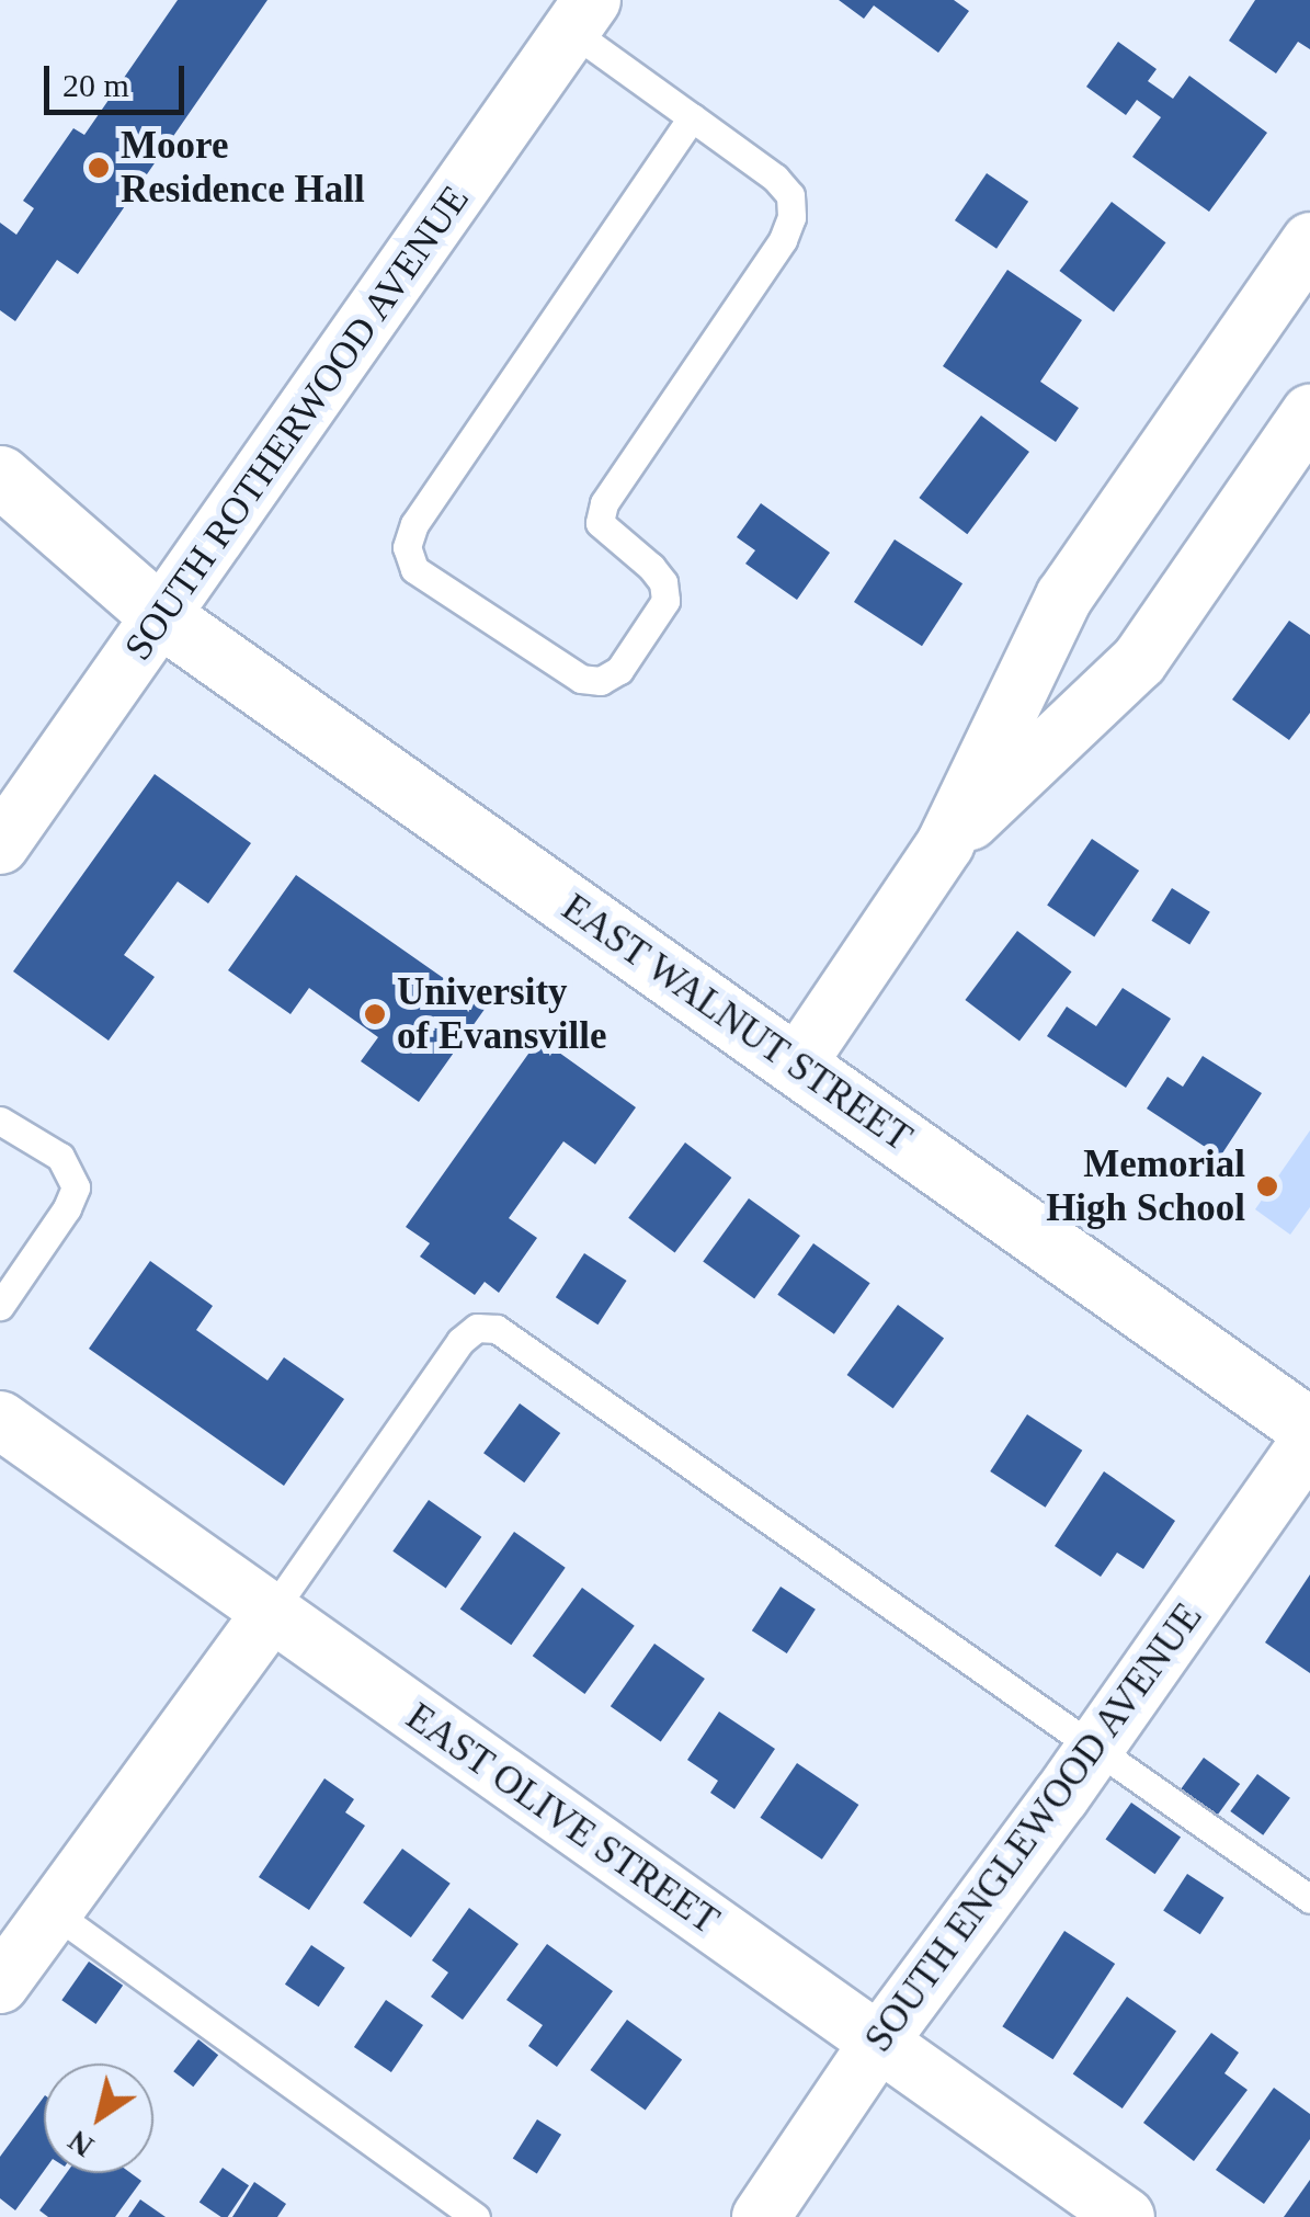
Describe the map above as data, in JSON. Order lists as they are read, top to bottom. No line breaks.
{"streets":{"street":["SOUTH ROTHERWOOD AVENUE","EAST WALNUT STREET","EAST OLIVE STREET","SOUTH ENGLEWOOD AVENUE"]},"crossings":[["SOUTH ROTHERWOOD AVENUE","EAST WALNUT STREET"],["EAST OLIVE STREET","SOUTH ENGLEWOOD AVENUE"]],"places":["Moore Residence Hall","University of Evansville","Memorial High School"],"scale_bar":"20 m","north":"bottom left"}
